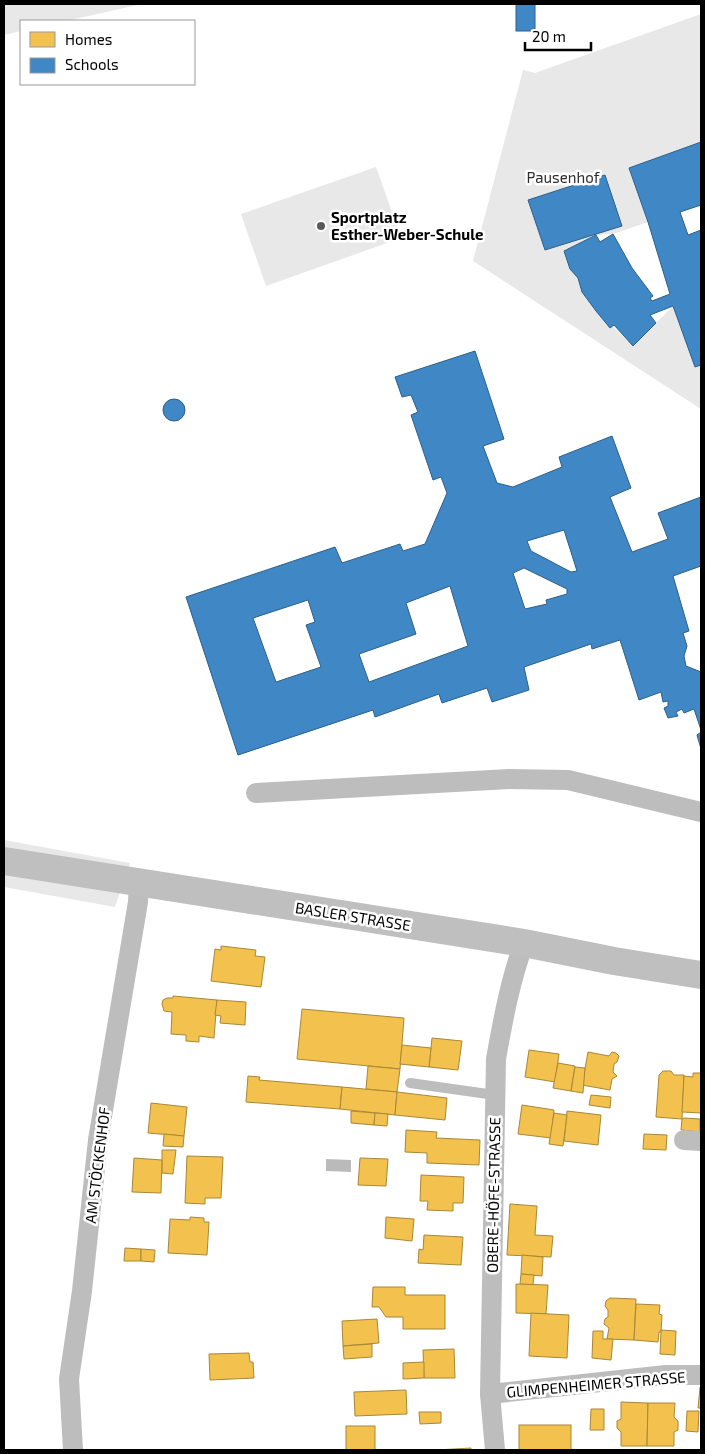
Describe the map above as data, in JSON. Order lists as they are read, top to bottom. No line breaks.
{"streets":{"street":["BASLER STRASSE","AM STÖCKENHOF","OBERE-HÖFE-STRASSE","GLIMPENHEIMER STRASSE"]},"crossings":[["BASLER STRASSE","AM STÖCKENHOF"],["BASLER STRASSE","OBERE-HÖFE-STRASSE"],["OBERE-HÖFE-STRASSE","GLIMPENHEIMER STRASSE"]],"parks":["Pausenhof"],"places":["Sportplatz Esther-Weber-Schule"],"legend":["Homes","Schools"],"scale_bar":"20 m"}
